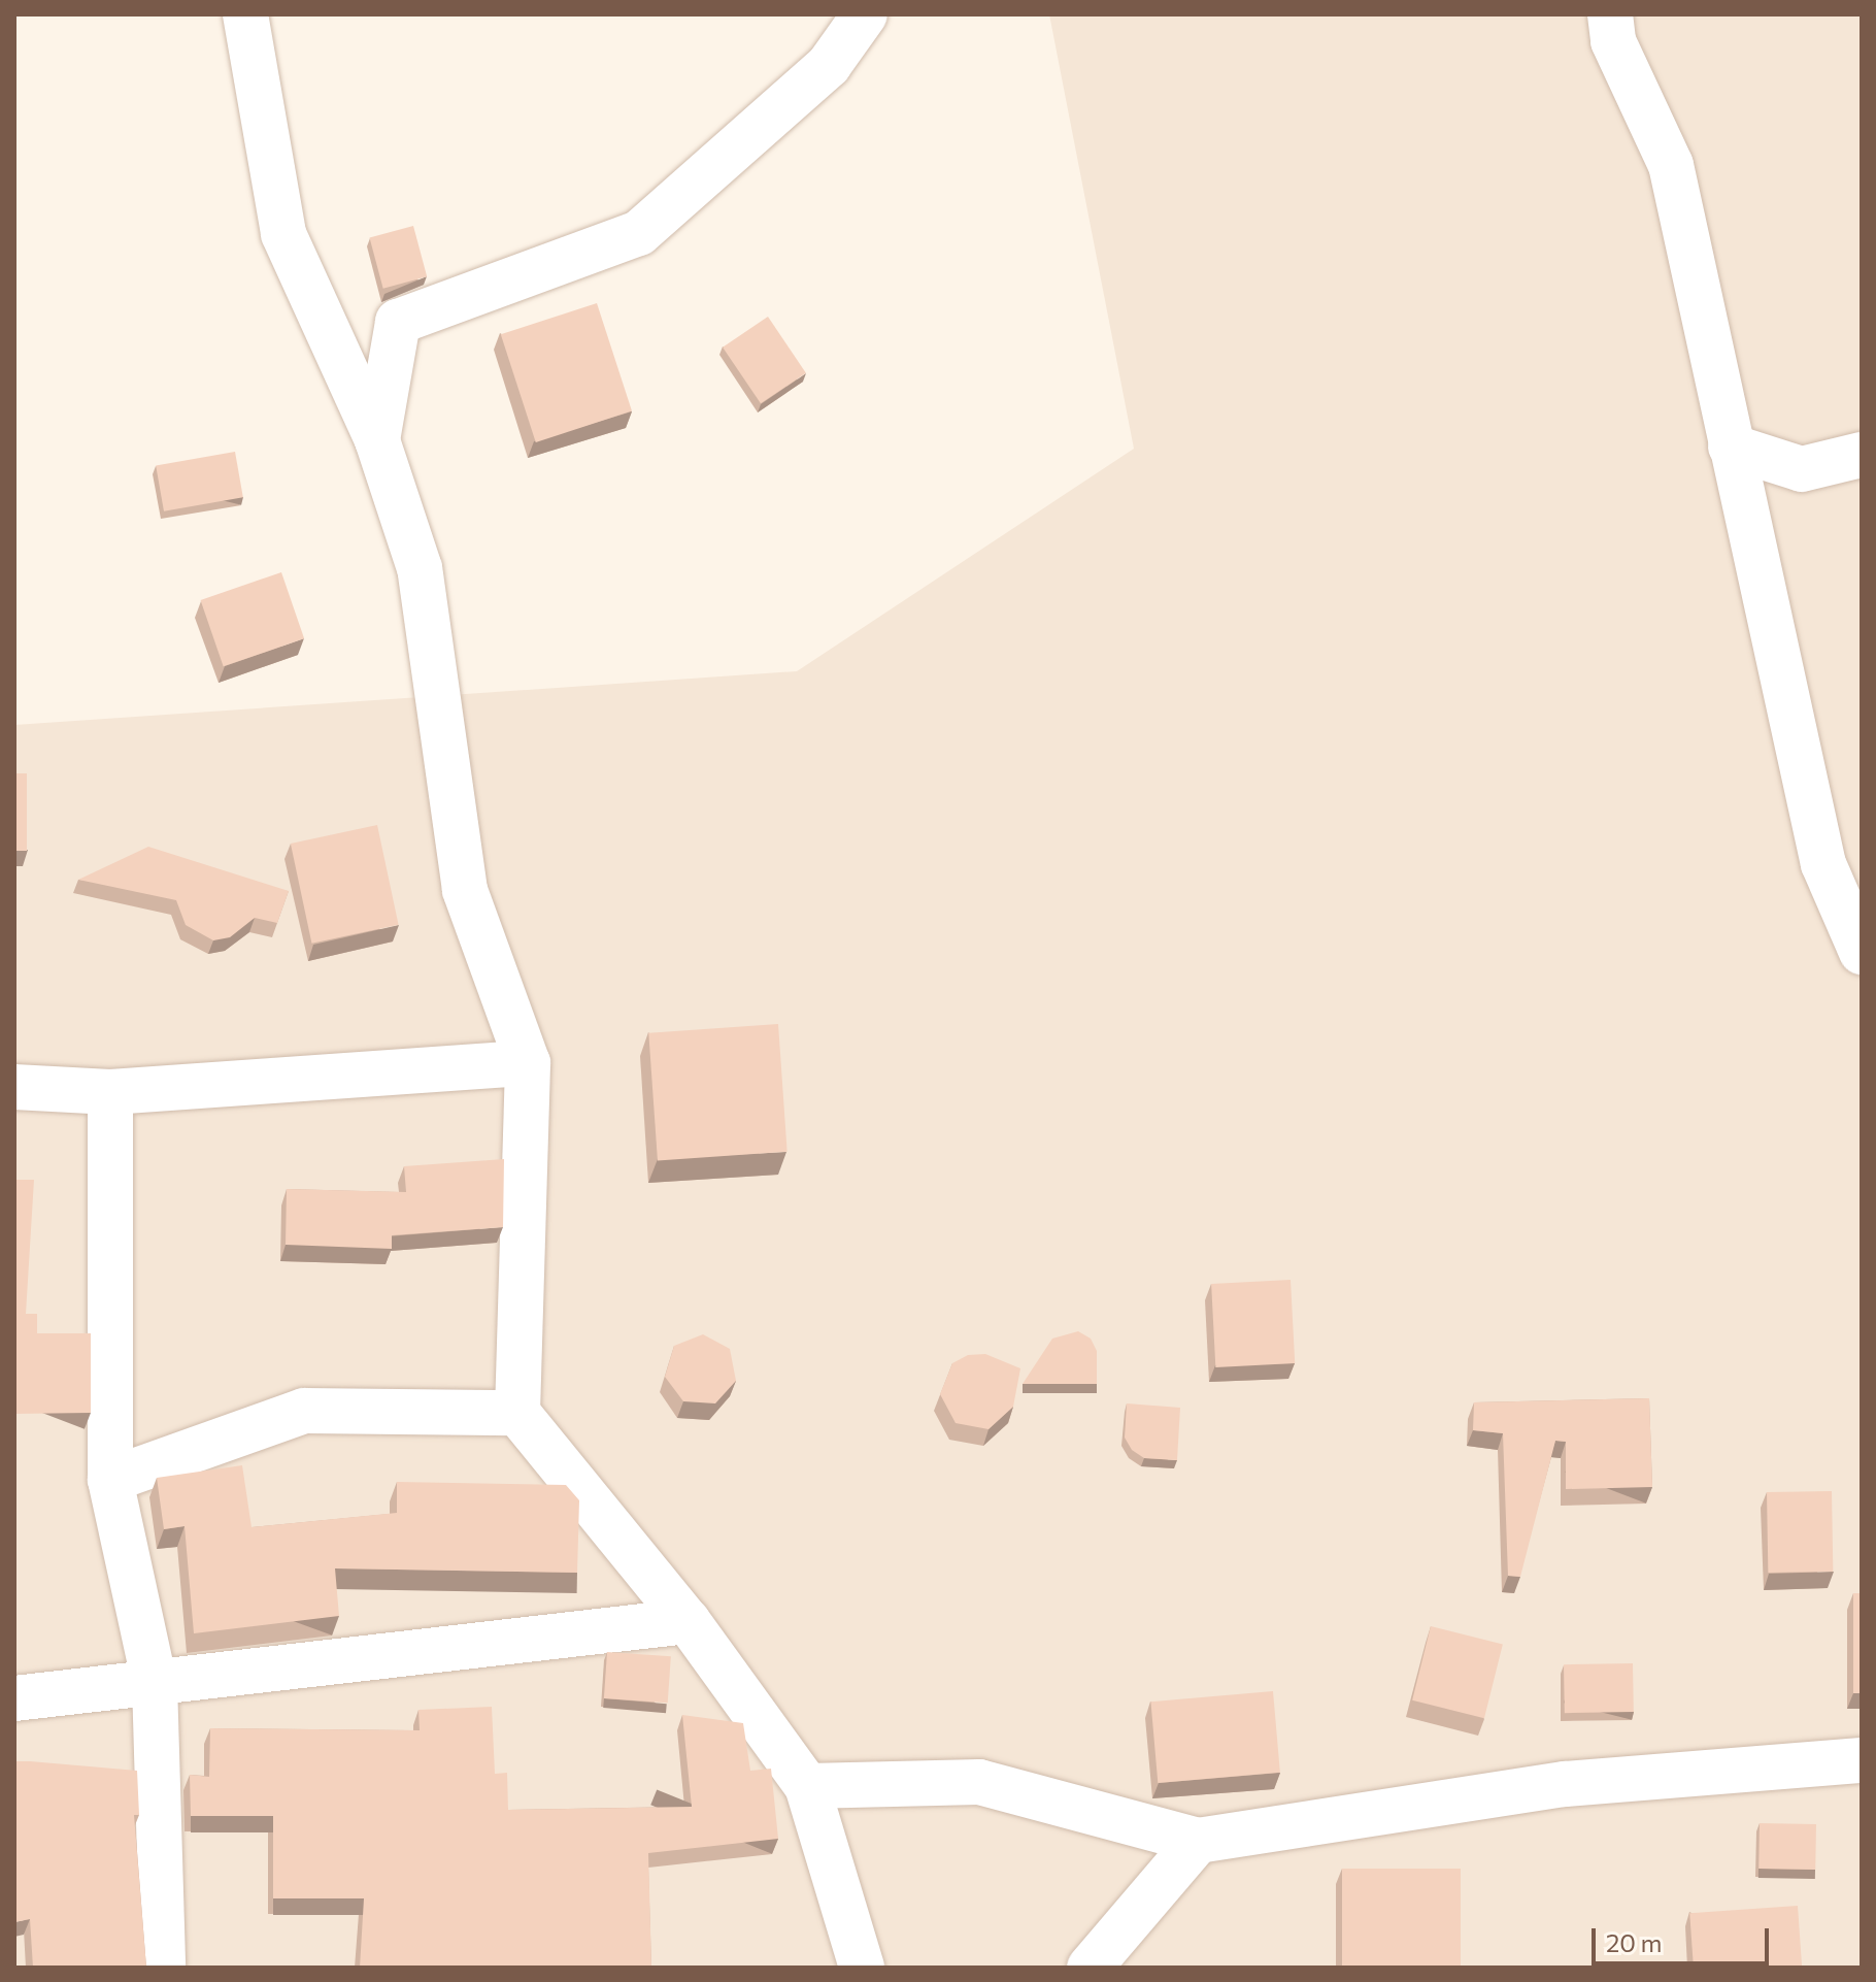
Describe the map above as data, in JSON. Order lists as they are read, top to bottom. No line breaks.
{"scale_bar":"20 m"}
